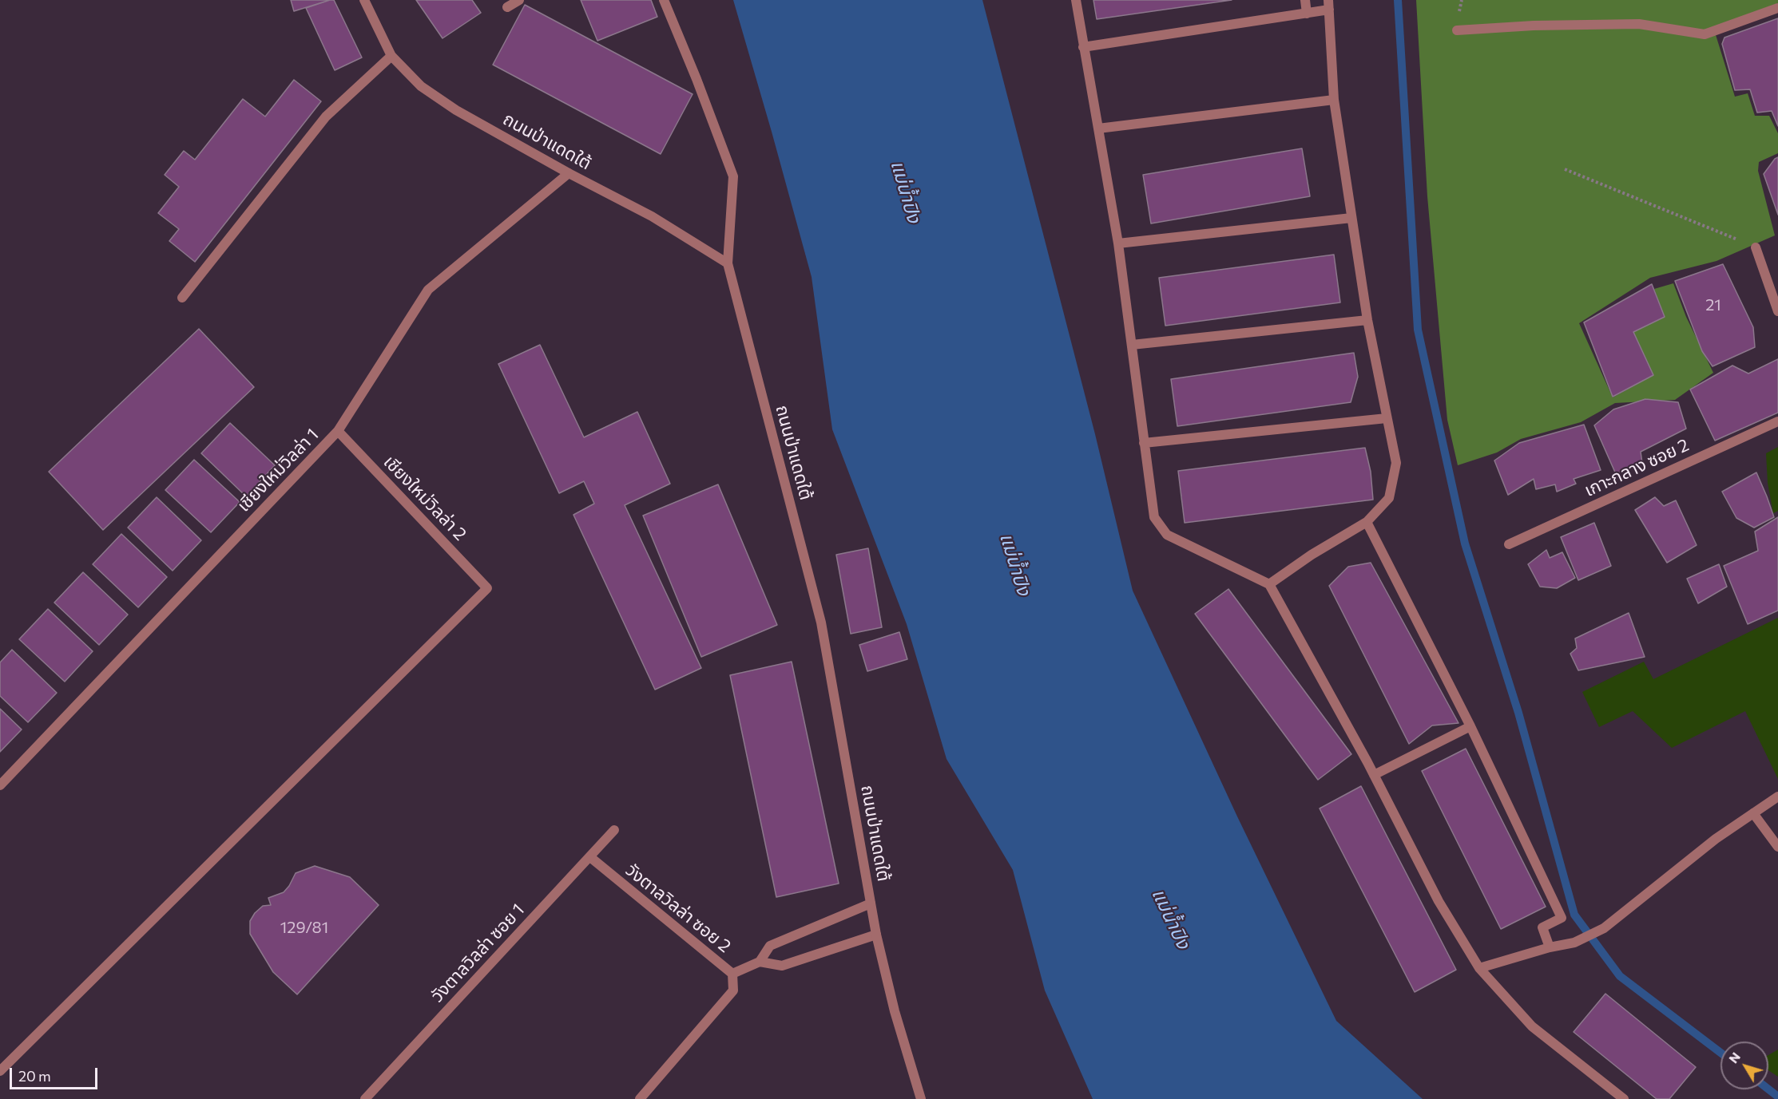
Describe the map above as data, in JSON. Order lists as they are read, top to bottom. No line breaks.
{"streets":{"street":["ถนนป่าแดดใต้","เกาะกลาง ซอย 2","เชียงใหม่วิลล่า 1","เชียงใหม่วิลล่า 2","วังตาลวิลล่า ซอย 2","วังตาลวิลล่า ซอย 1"]},"crossings":[["ถนนป่าแดดใต้","เชียงใหม่วิลล่า 1"],["เชียงใหม่วิลล่า 1","เชียงใหม่วิลล่า 2"],["วังตาลวิลล่า ซอย 2","วังตาลวิลล่า ซอย 1"]],"water":["แม่น้ำปิง"],"house_numbers":["21","129/81"],"scale_bar":"20 m","north":"top left"}
